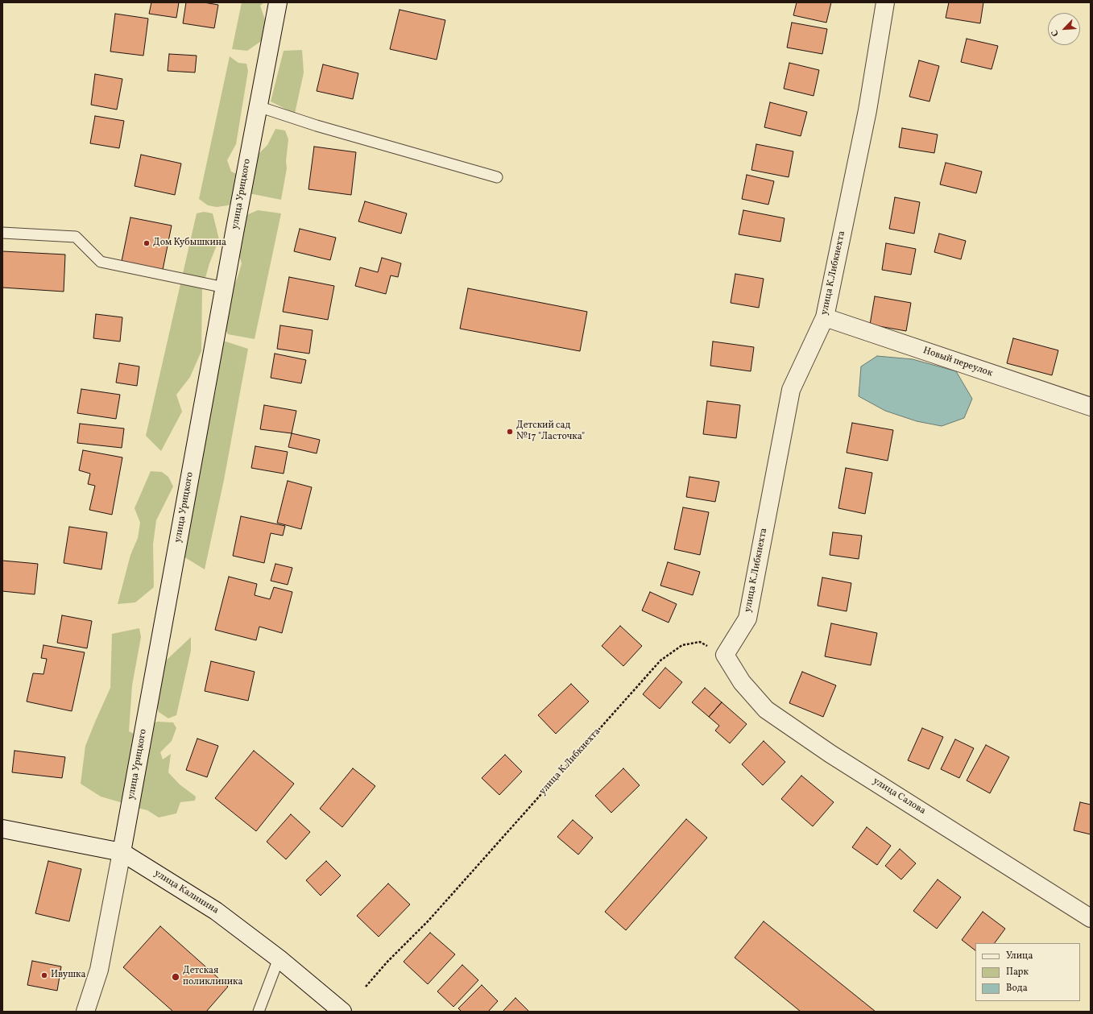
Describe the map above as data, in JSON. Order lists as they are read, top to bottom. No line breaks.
{"streets":{"street":["улица Урицкого","улица К.Либкнехта","Новый переулок","улица Салова","улица Калинина"]},"crossings":[["улица Урицкого","улица Калинина"],["улица К.Либкнехта","Новый переулок"],["улица К.Либкнехта","улица Салова"]],"places":["Дом Кубышкина","Детский сад №17 \"Ласточка\"","Ивушка","Детская поликлиника"],"legend":["Улица","Парк","Вода"],"north":"bottom left"}
